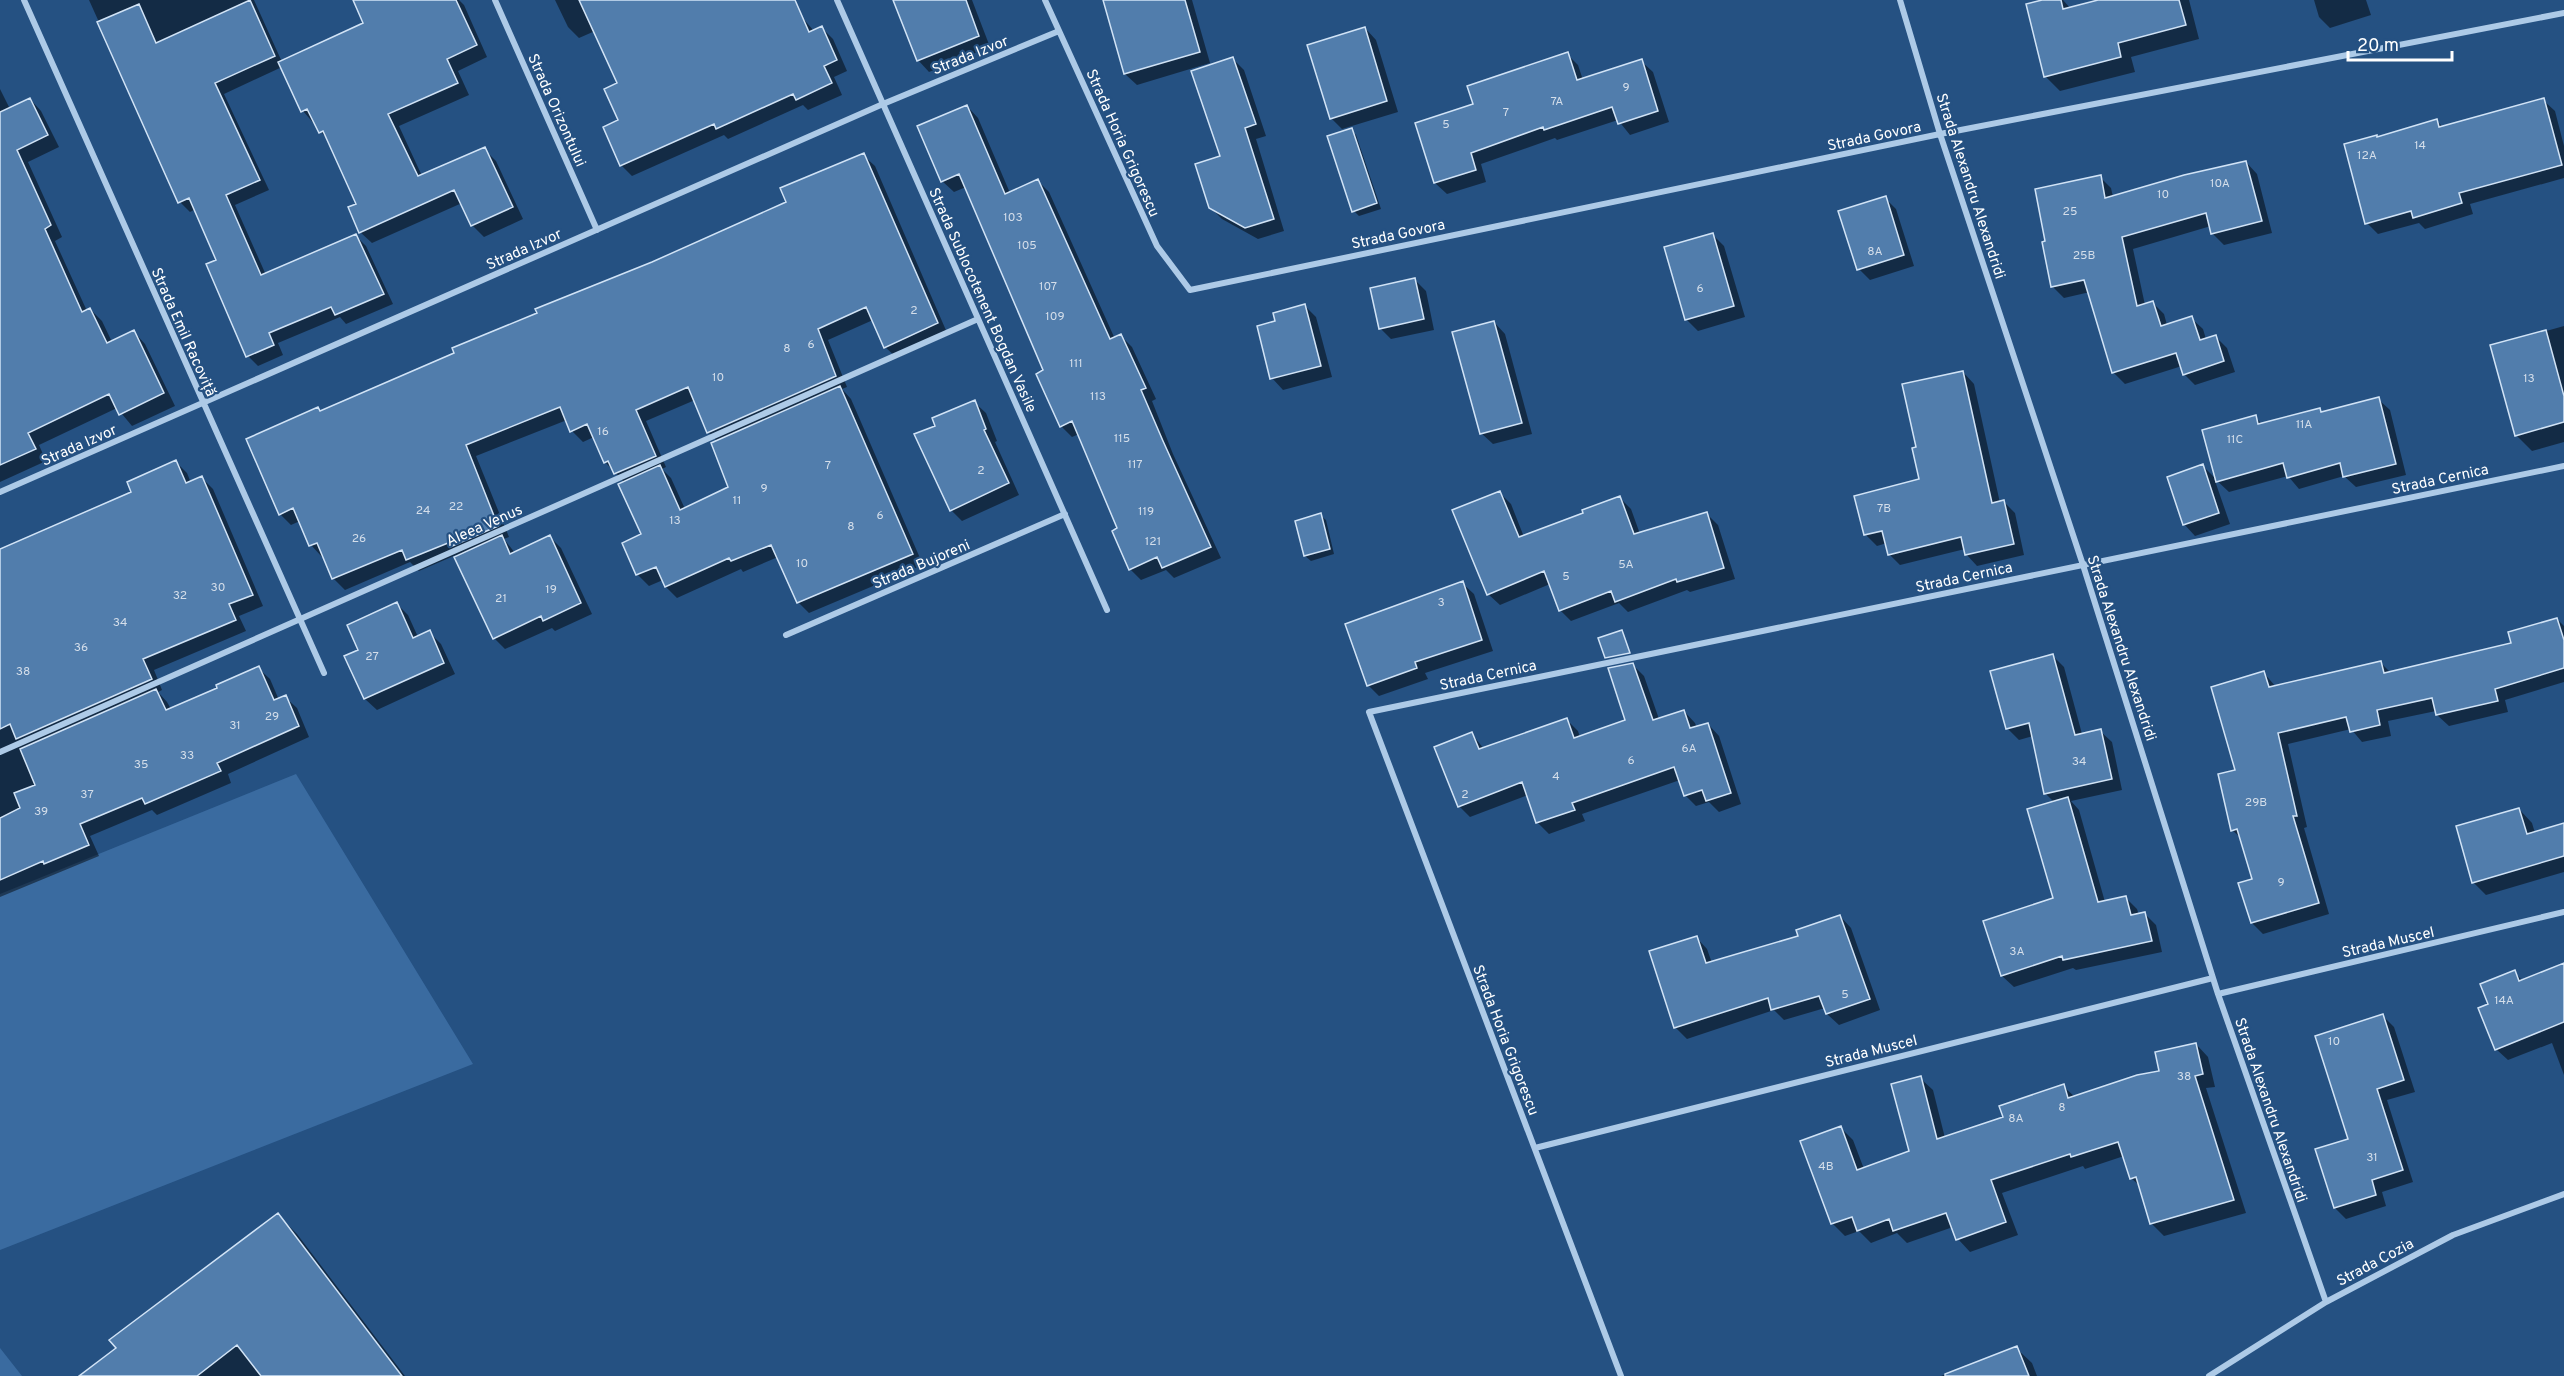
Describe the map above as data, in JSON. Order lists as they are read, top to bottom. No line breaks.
{"streets":{"street":["Strada Izvor","Strada Orizontului","Strada Govora","Strada Horia Grigorescu","Strada Alexandru Alexandridi","Strada Sublocotenent Bogdan Vasile","Strada Emil Racoviță","Strada Cernica","Aleea Venus","Strada Bujoreni","Strada Muscel","Strada Cozia"]},"crossings":[["Strada Izvor","Strada Orizontului"],["Strada Izvor","Strada Horia Grigorescu"],["Strada Izvor","Strada Sublocotenent Bogdan Vasile"],["Strada Izvor","Strada Emil Racoviță"],["Strada Govora","Strada Horia Grigorescu"],["Strada Govora","Strada Alexandru Alexandridi"],["Strada Horia Grigorescu","Strada Cernica"],["Strada Horia Grigorescu","Strada Muscel"],["Strada Alexandru Alexandridi","Strada Cernica"],["Strada Alexandru Alexandridi","Strada Muscel"],["Strada Alexandru Alexandridi","Strada Cozia"],["Strada Sublocotenent Bogdan Vasile","Aleea Venus"],["Strada Sublocotenent Bogdan Vasile","Strada Bujoreni"],["Strada Emil Racoviță","Aleea Venus"]],"house_numbers":["9","7A","7","5","14","12A","10A","10","25","103","105","8A","25B","107","6","2","109","6","8","111","10","13","113","11A","16","115","11C","117","7","2","9","11","22","7B","24","119","6","13","8","26","121","10","5A","5","30","19","32","21","3","34","36","27","38","29","31","6A","33","6","34","35","4","37","2","29B","39","9","3A","5","14A","10","38","8","8A","31","4B"],"scale_bar":"20 m"}
